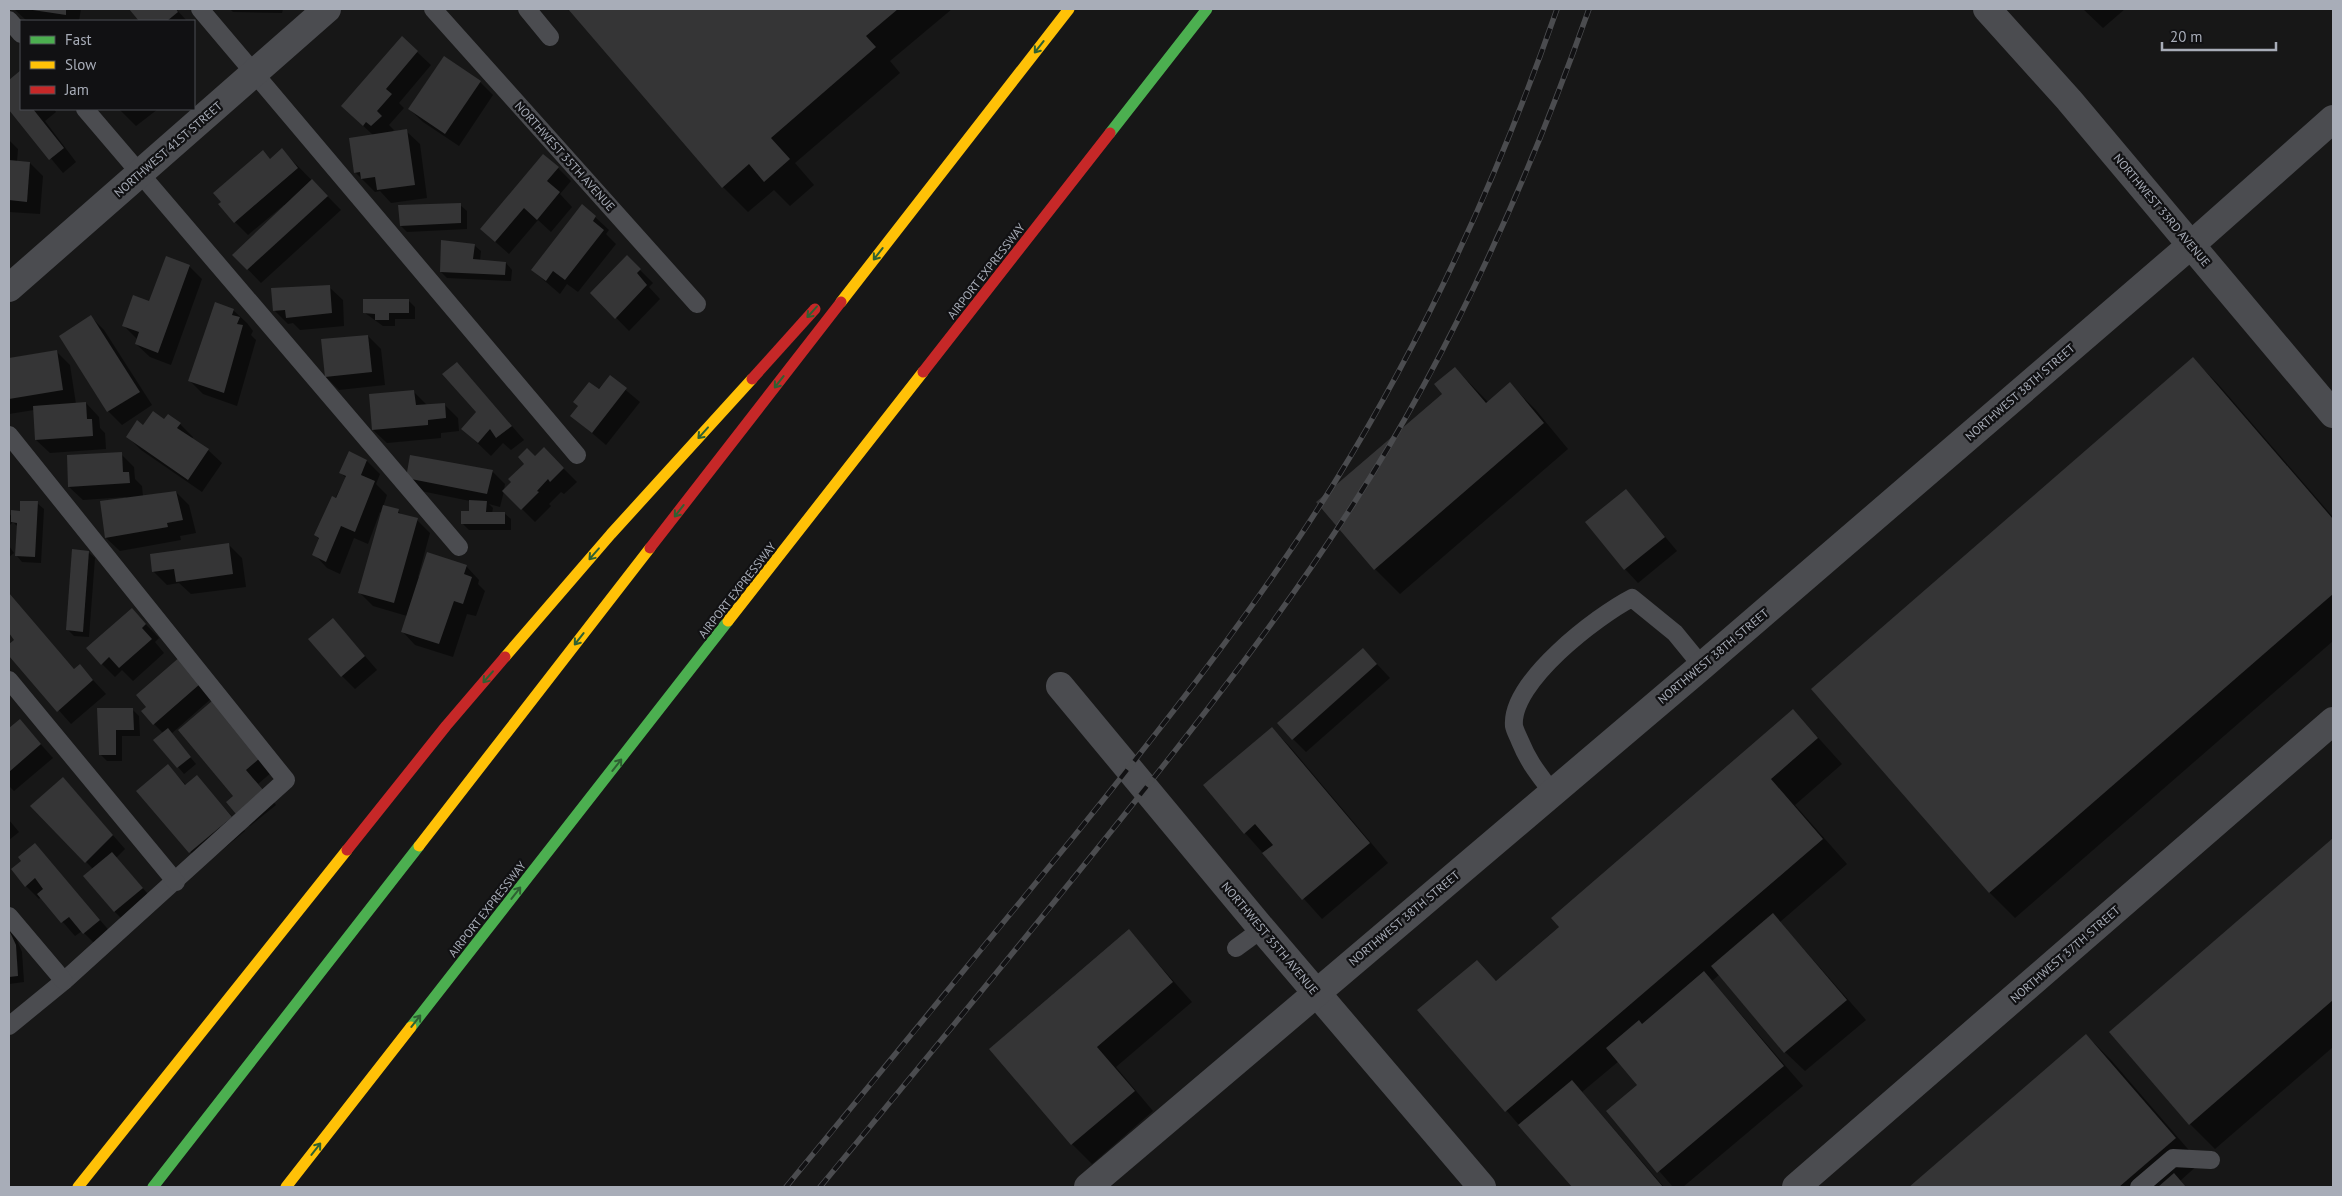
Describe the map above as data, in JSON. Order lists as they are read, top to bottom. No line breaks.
{"streets":{"highway":["AIRPORT EXPRESSWAY"],"street":["NORTHWEST 41ST STREET","NORTHWEST 35TH AVENUE","NORTHWEST 33RD AVENUE","NORTHWEST 38TH STREET","NORTHWEST 37TH STREET"]},"crossings":[["NORTHWEST 35TH AVENUE","NORTHWEST 38TH STREET"],["NORTHWEST 33RD AVENUE","NORTHWEST 38TH STREET"]],"one_way":["AIRPORT EXPRESSWAY"],"legend":["Fast","Slow","Jam"],"scale_bar":"20 m"}
